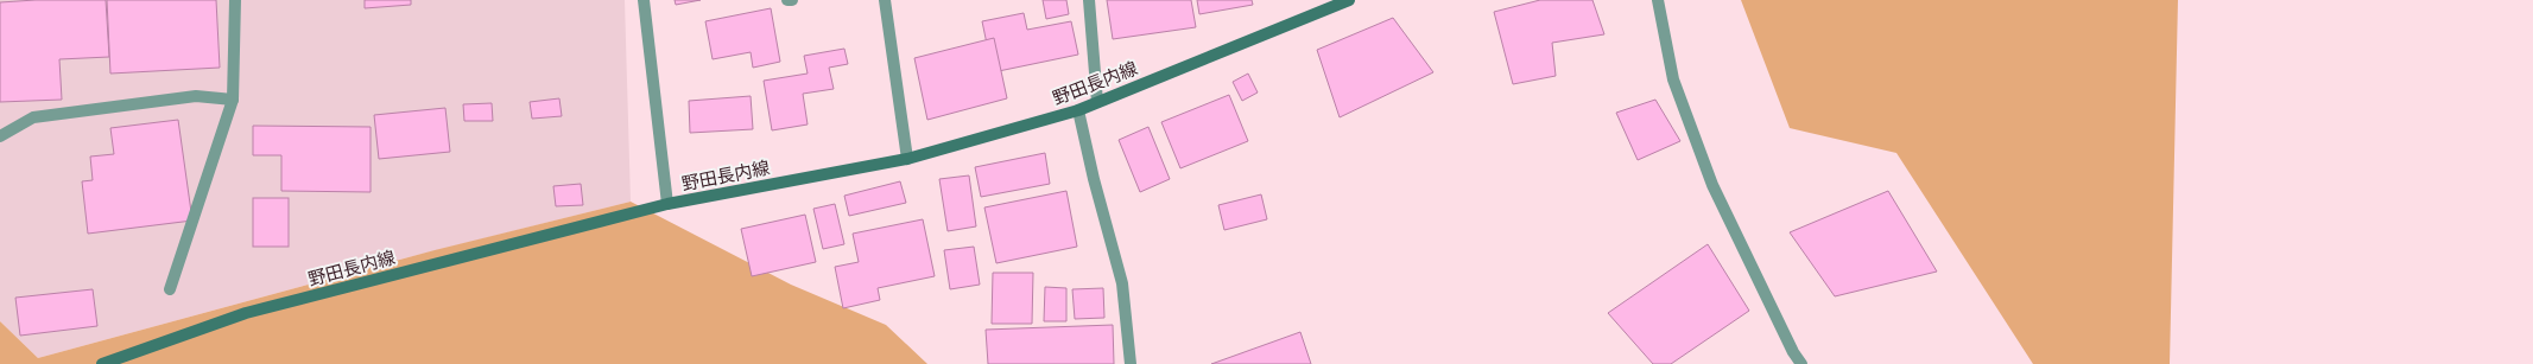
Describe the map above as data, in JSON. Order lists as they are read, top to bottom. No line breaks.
{"streets":{"main road":["野田長内線"]}}
